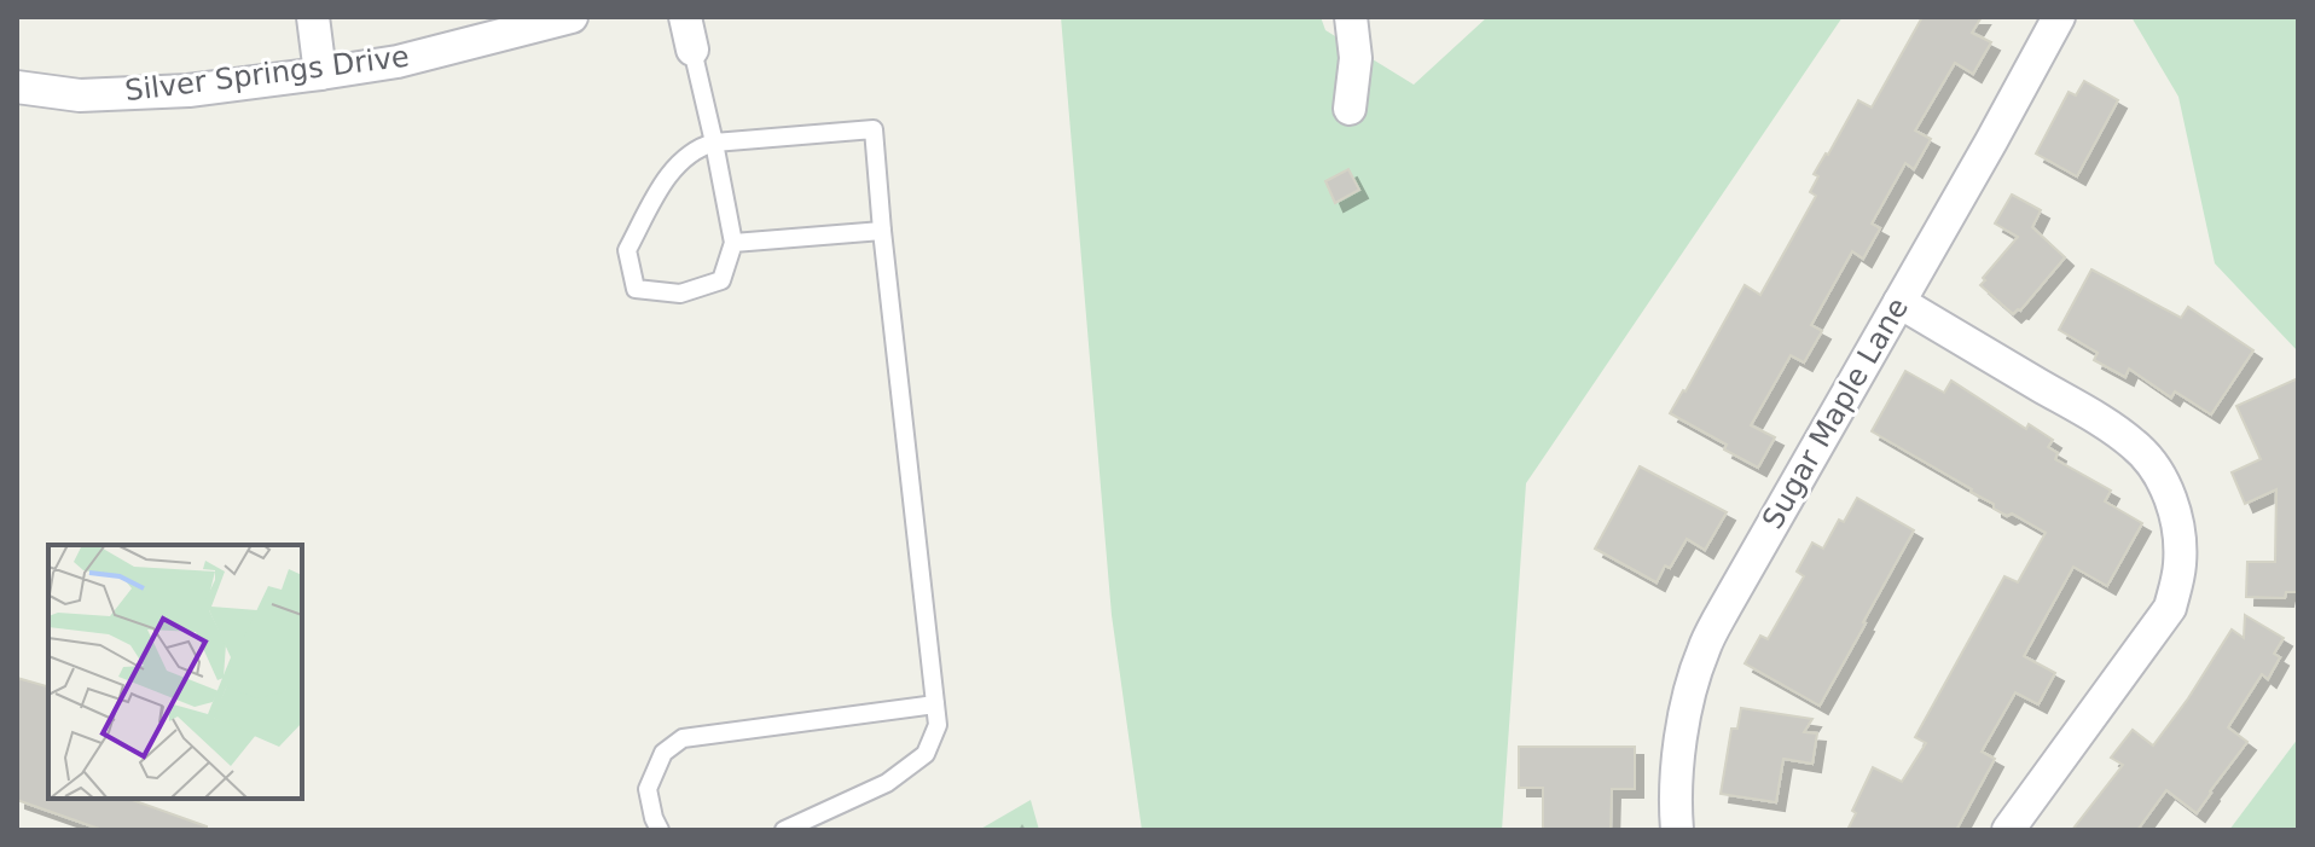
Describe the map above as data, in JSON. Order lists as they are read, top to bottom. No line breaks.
{"streets":{"street":["Silver Springs Drive","Sugar Maple Lane"]}}
